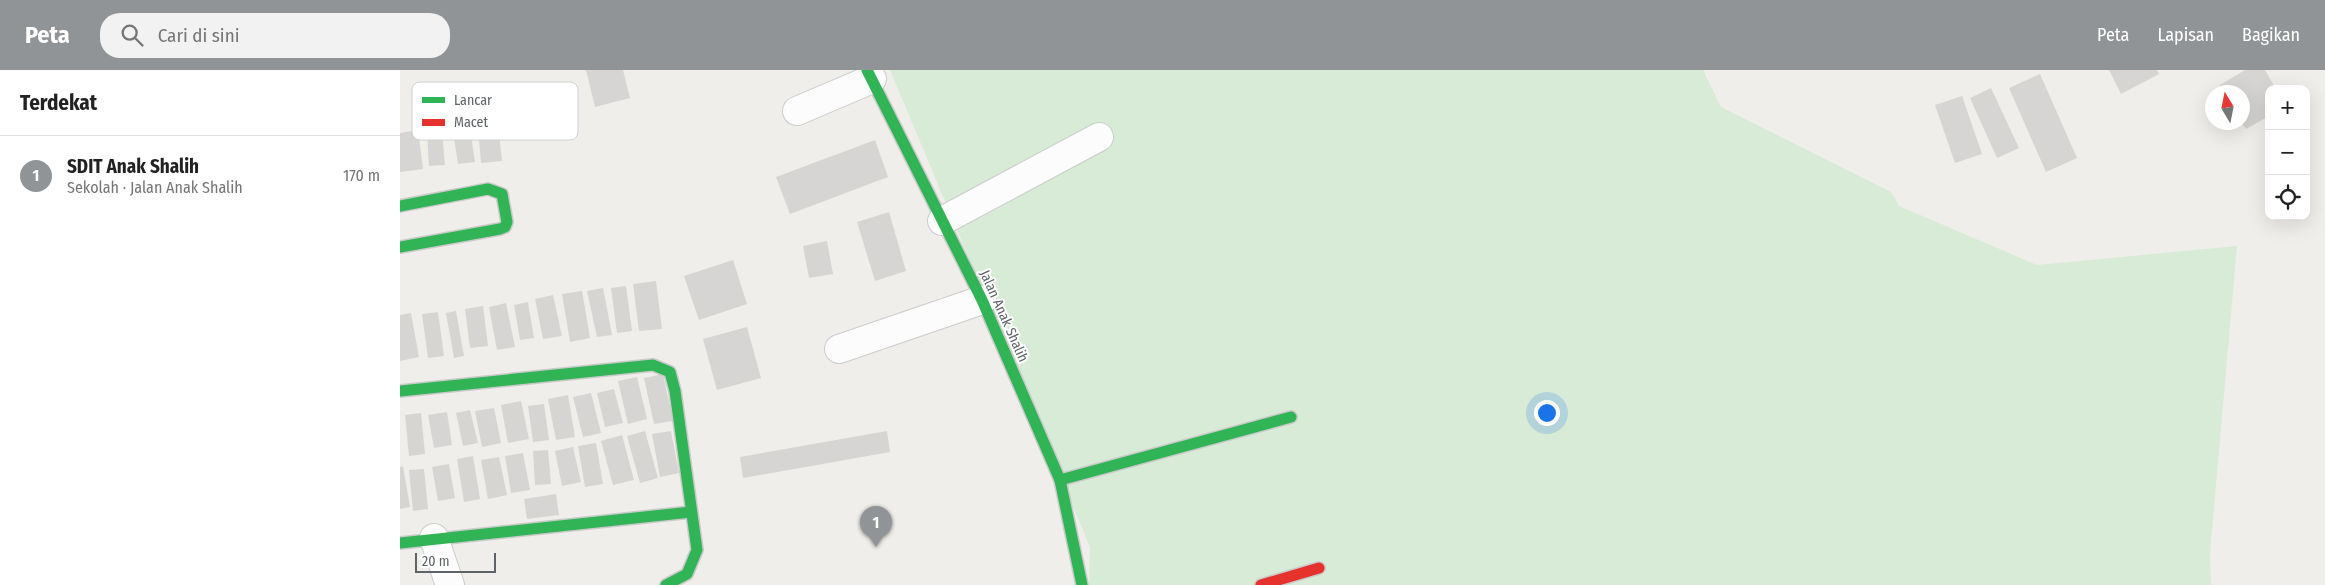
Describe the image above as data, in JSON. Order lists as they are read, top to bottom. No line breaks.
{"streets":{"street":["Jalan Anak Shalih"]},"legend":["Lancar","Macet"],"scale_bar":"20 m","north":"top","page":{"header":"Peta","search":"Cari di sini","nav":["Peta","Lapisan","Bagikan"],"heading":"Terdekat","map_buttons":["+","−"],"list":[{"mark":"1","name":"SDIT Anak Shalih","note":"Sekolah · Jalan Anak Shalih","value":"170 m"}],"pins":"1","scale":"20 m"}}
